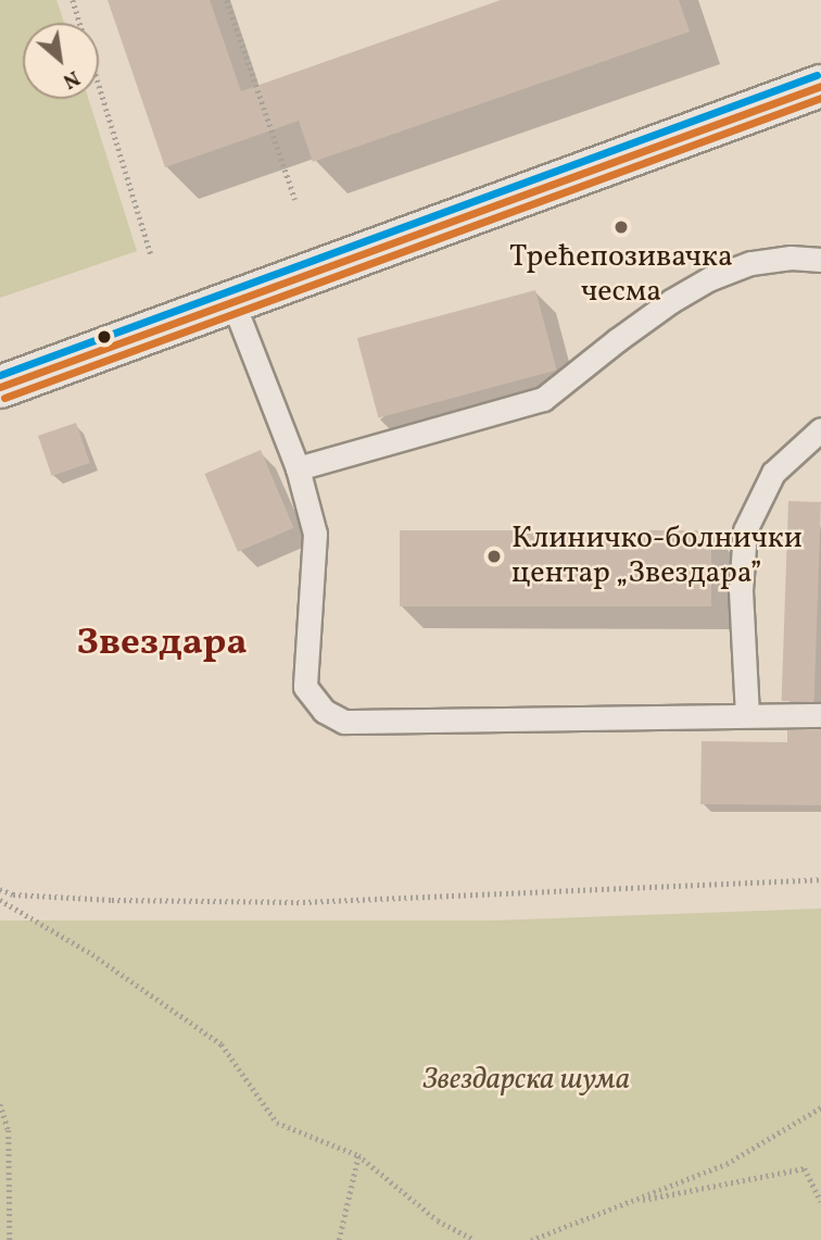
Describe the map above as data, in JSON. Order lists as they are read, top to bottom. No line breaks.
{"districts":["Звездара"],"parks":["Звездарска шума"],"places":["Трећепозивачка чесма","Клиничко-болнички центар „Звездара”"],"north":"bottom right"}
